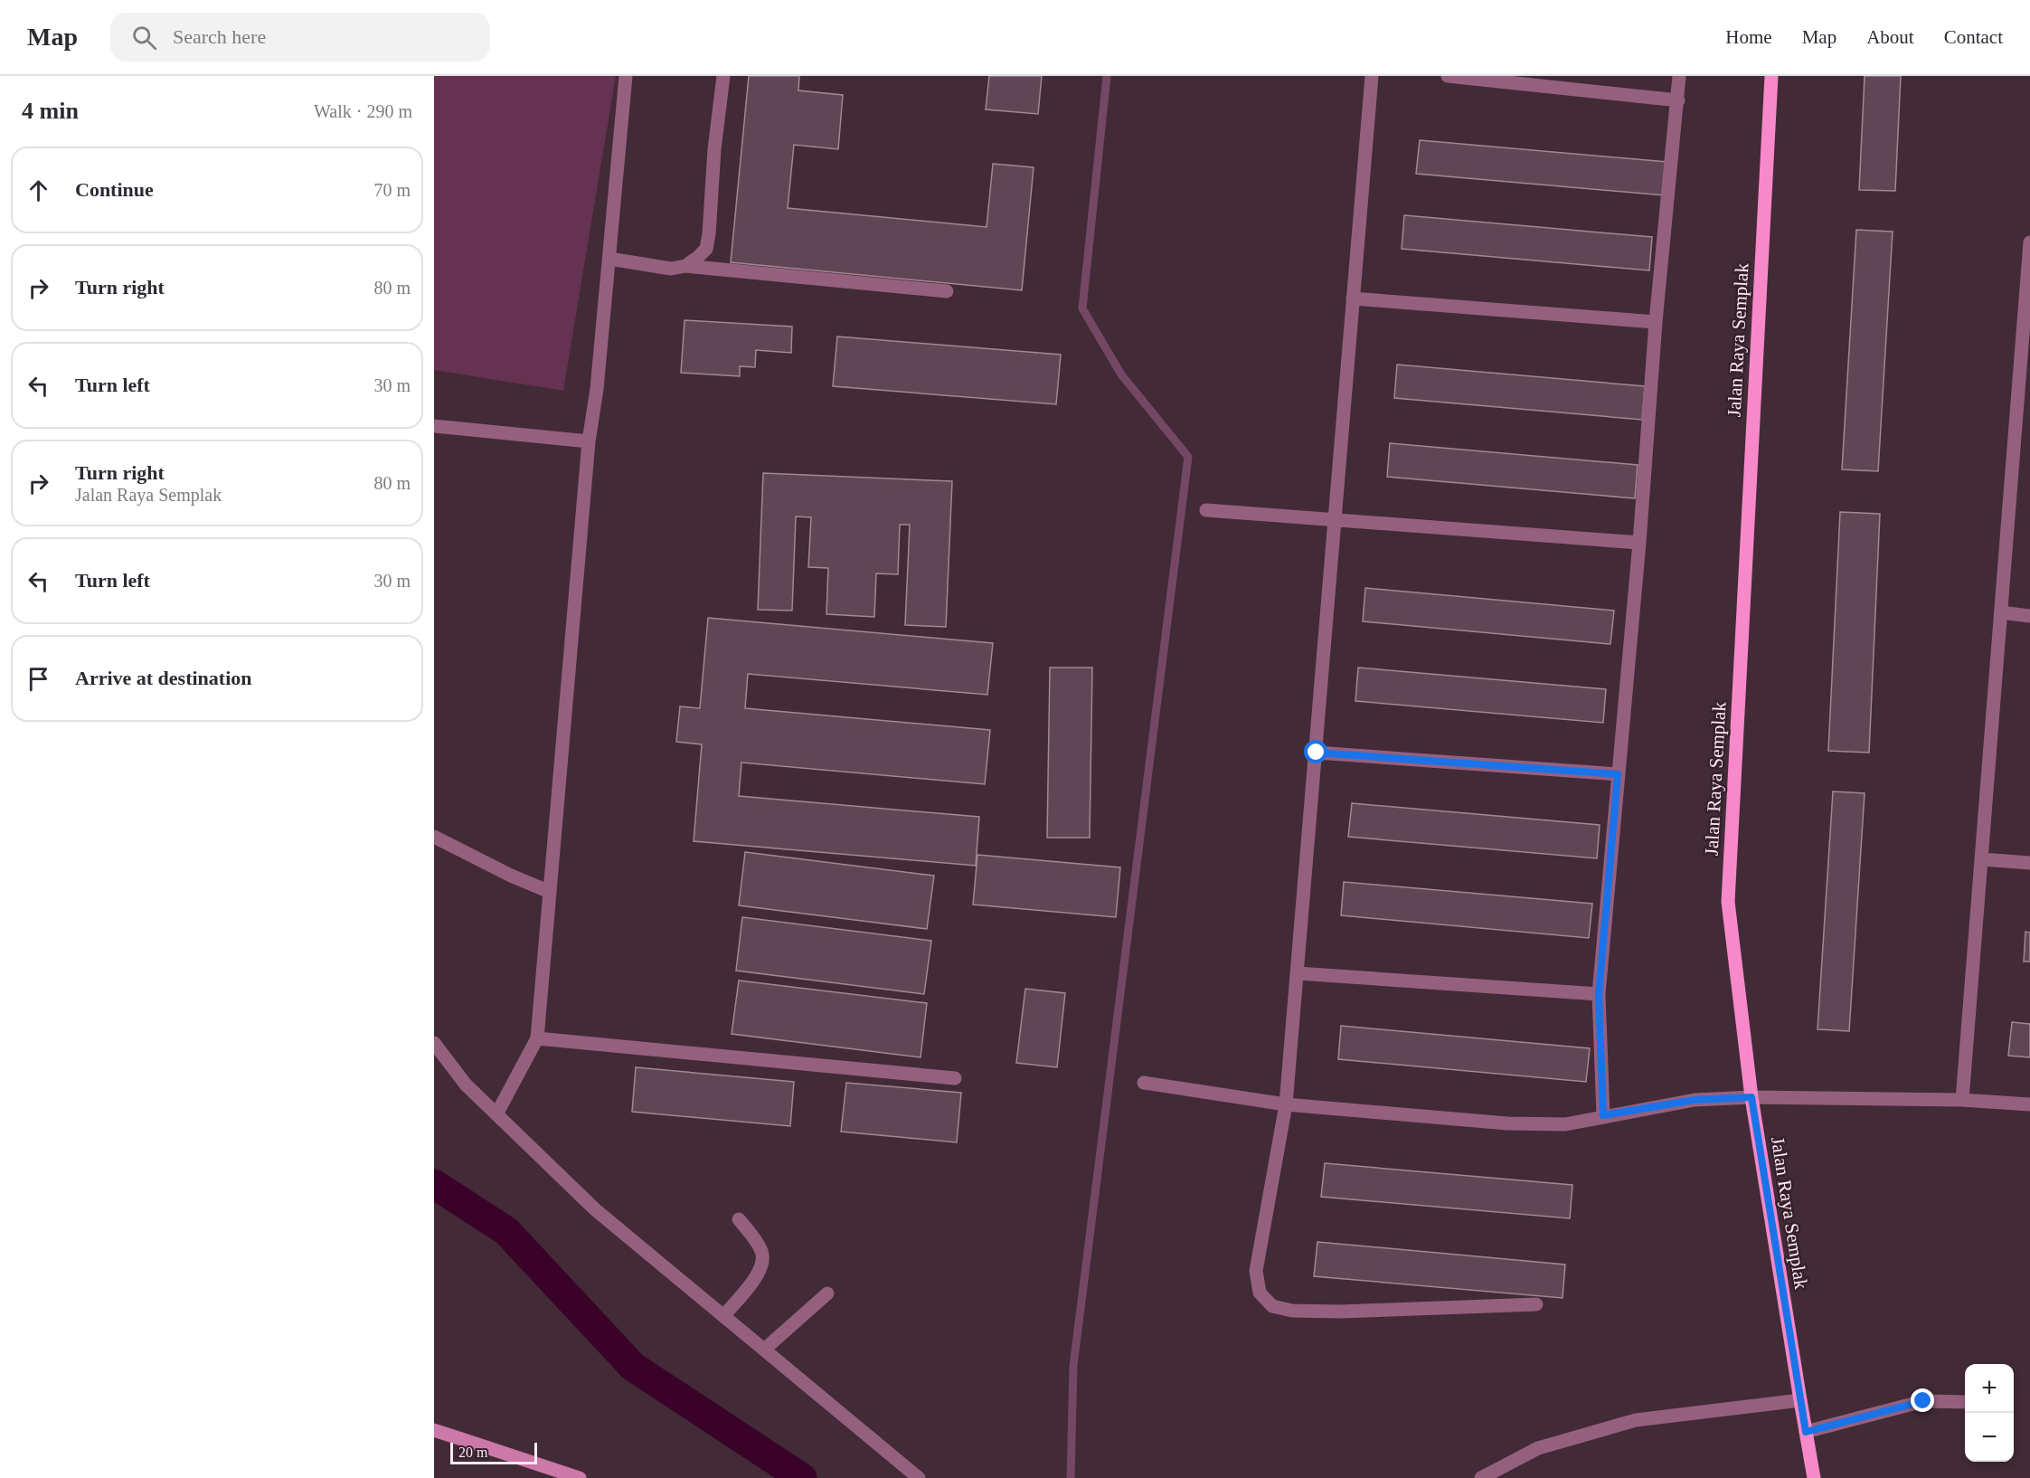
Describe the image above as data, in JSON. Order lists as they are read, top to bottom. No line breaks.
{"streets":{"main road":["Jalan Raya Semplak"]},"scale_bar":"20 m","page":{"header":"Map","search":"Search here","nav":["Home","Map","About","Contact"],"heading":["4 min","Walk · 290 m"],"list":[["Continue","70 m"],["Turn right","80 m"],["Turn left","30 m"],["Turn right","Jalan Raya Semplak","80 m"],["Turn left","30 m"],"Arrive at destination"],"map_buttons":["+","−"],"scale":"20 m"}}
